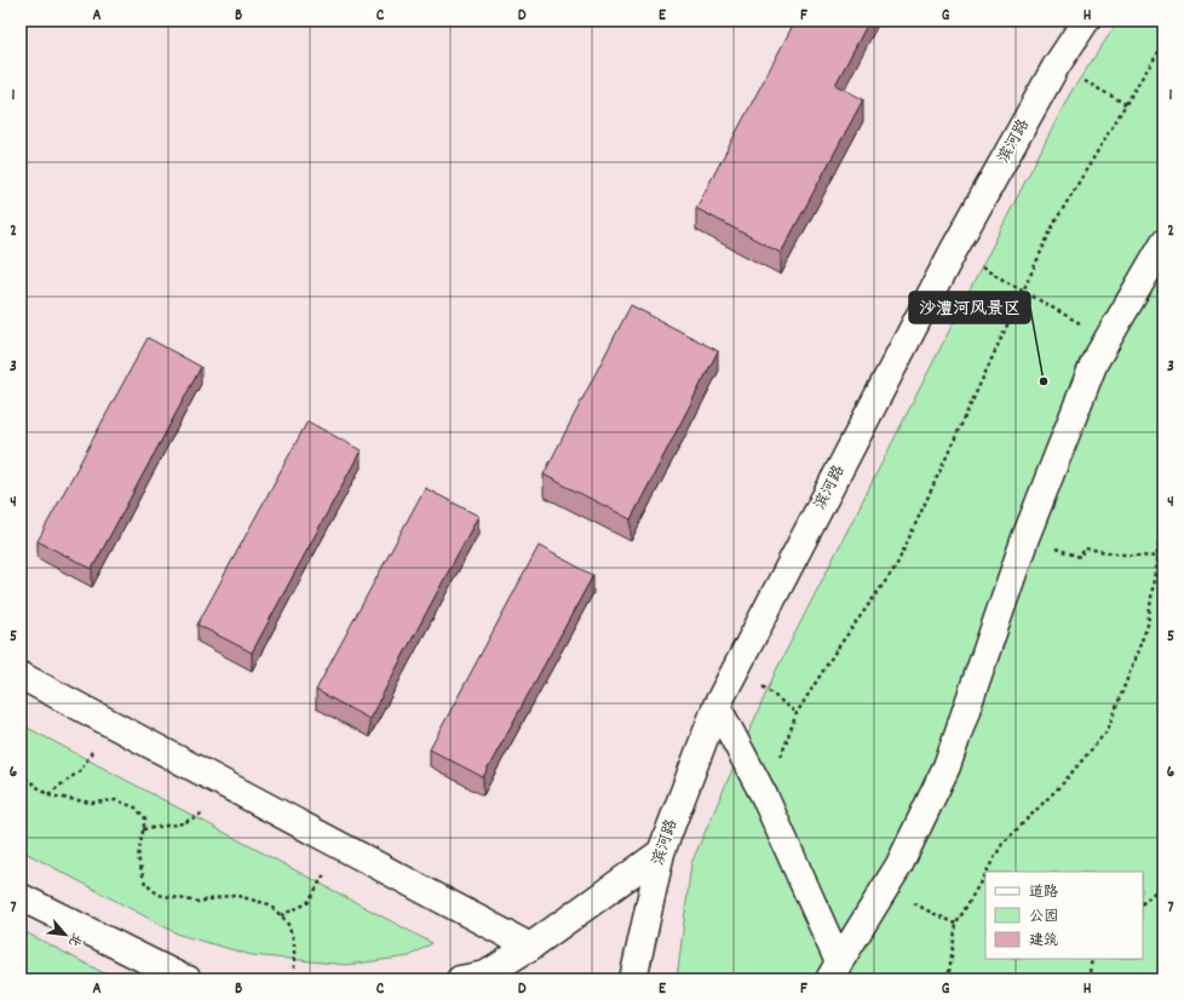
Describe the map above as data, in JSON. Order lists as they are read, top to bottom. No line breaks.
{"streets":{"street":["滨河路"]},"places":["沙澧河风景区"],"legend":["道路","公园","建筑"],"north":"bottom right","grid":{"columns":["A","B","C","D","E","F","G","H"],"rows":["1","2","3","4","5","6","7"]}}
